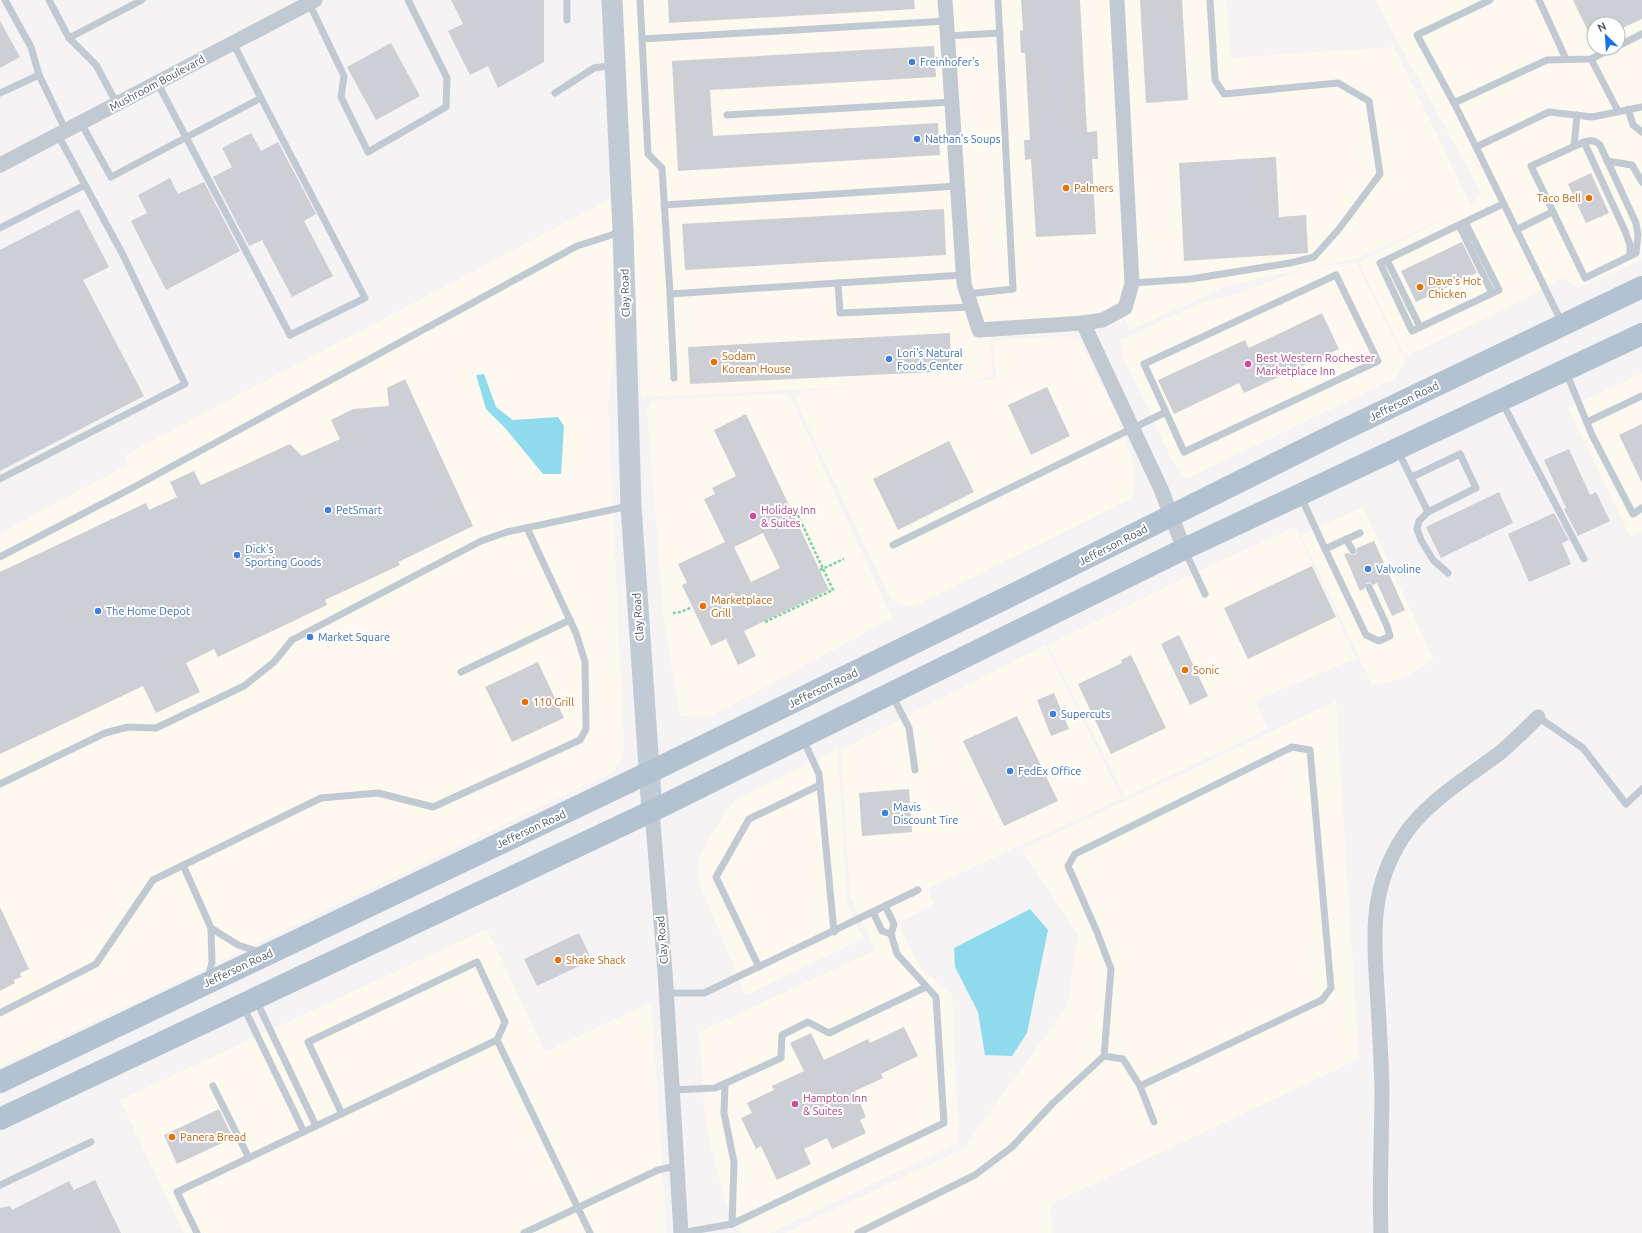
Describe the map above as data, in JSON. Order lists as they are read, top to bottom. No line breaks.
{"streets":{"main road":["Jefferson Road"],"street":["Mushroom Boulevard","Clay Road"]},"crossings":[["Clay Road","Jefferson Road"]],"places":["Freinhofer's","Nathan's Soups","Palmers","Taco Bell","Dave's Hot Chicken","Lori's Natural Foods Center","Sodam Korean House","Best Western Rochester Marketplace Inn","PetSmart","Holiday Inn & Suites","Dick's Sporting Goods","Valvoline","Marketplace Grill","The Home Depot","Market Square","Sonic","110 Grill","Supercuts","FedEx Office","Mavis Discount Tire","Shake Shack","Hampton Inn & Suites","Panera Bread"],"north":"top left"}
